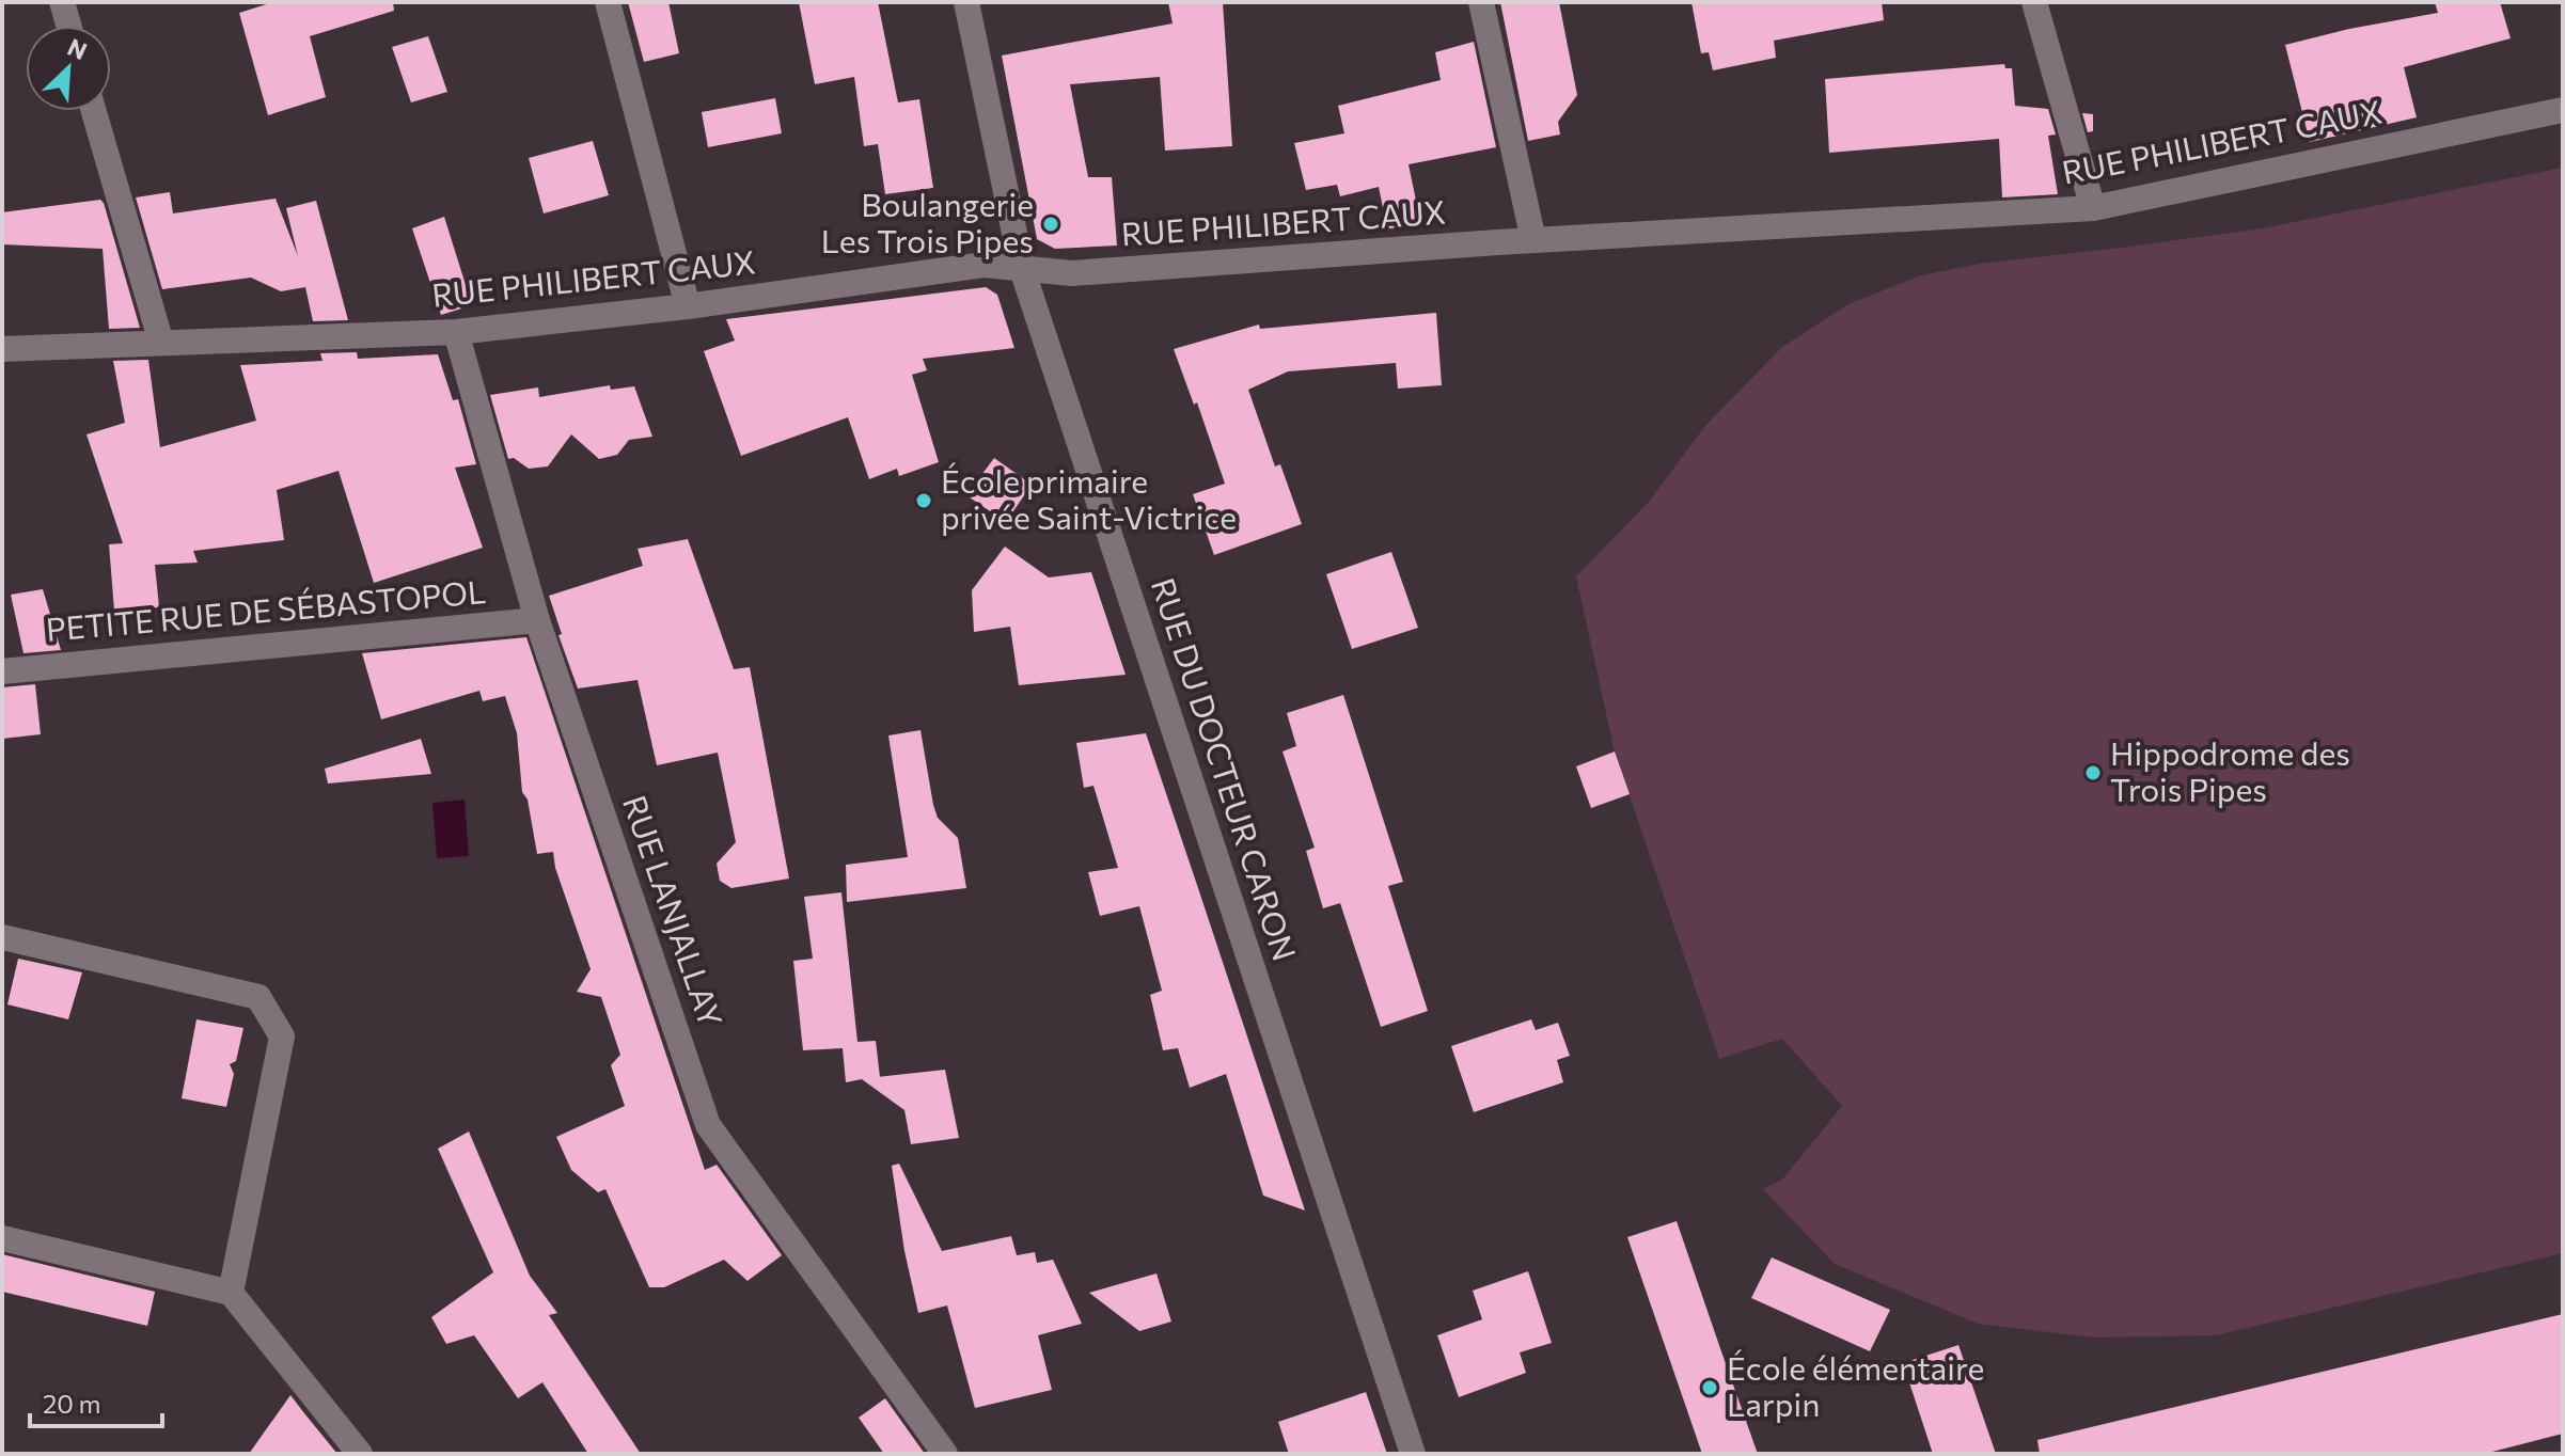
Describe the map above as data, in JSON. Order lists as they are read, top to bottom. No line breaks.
{"streets":{"street":["RUE PHILIBERT CAUX","PETITE RUE DE SÉBASTOPOL","RUE DU DOCTEUR CARON","RUE LANJALLAY"]},"crossings":[["RUE PHILIBERT CAUX","RUE DU DOCTEUR CARON"],["RUE PHILIBERT CAUX","RUE LANJALLAY"],["PETITE RUE DE SÉBASTOPOL","RUE LANJALLAY"]],"places":["Boulangerie Les Trois Pipes","École primaire privée Saint-Victrice","Hippodrome des Trois Pipes","École élémentaire Larpin"],"scale_bar":"20 m","north":"top right"}
